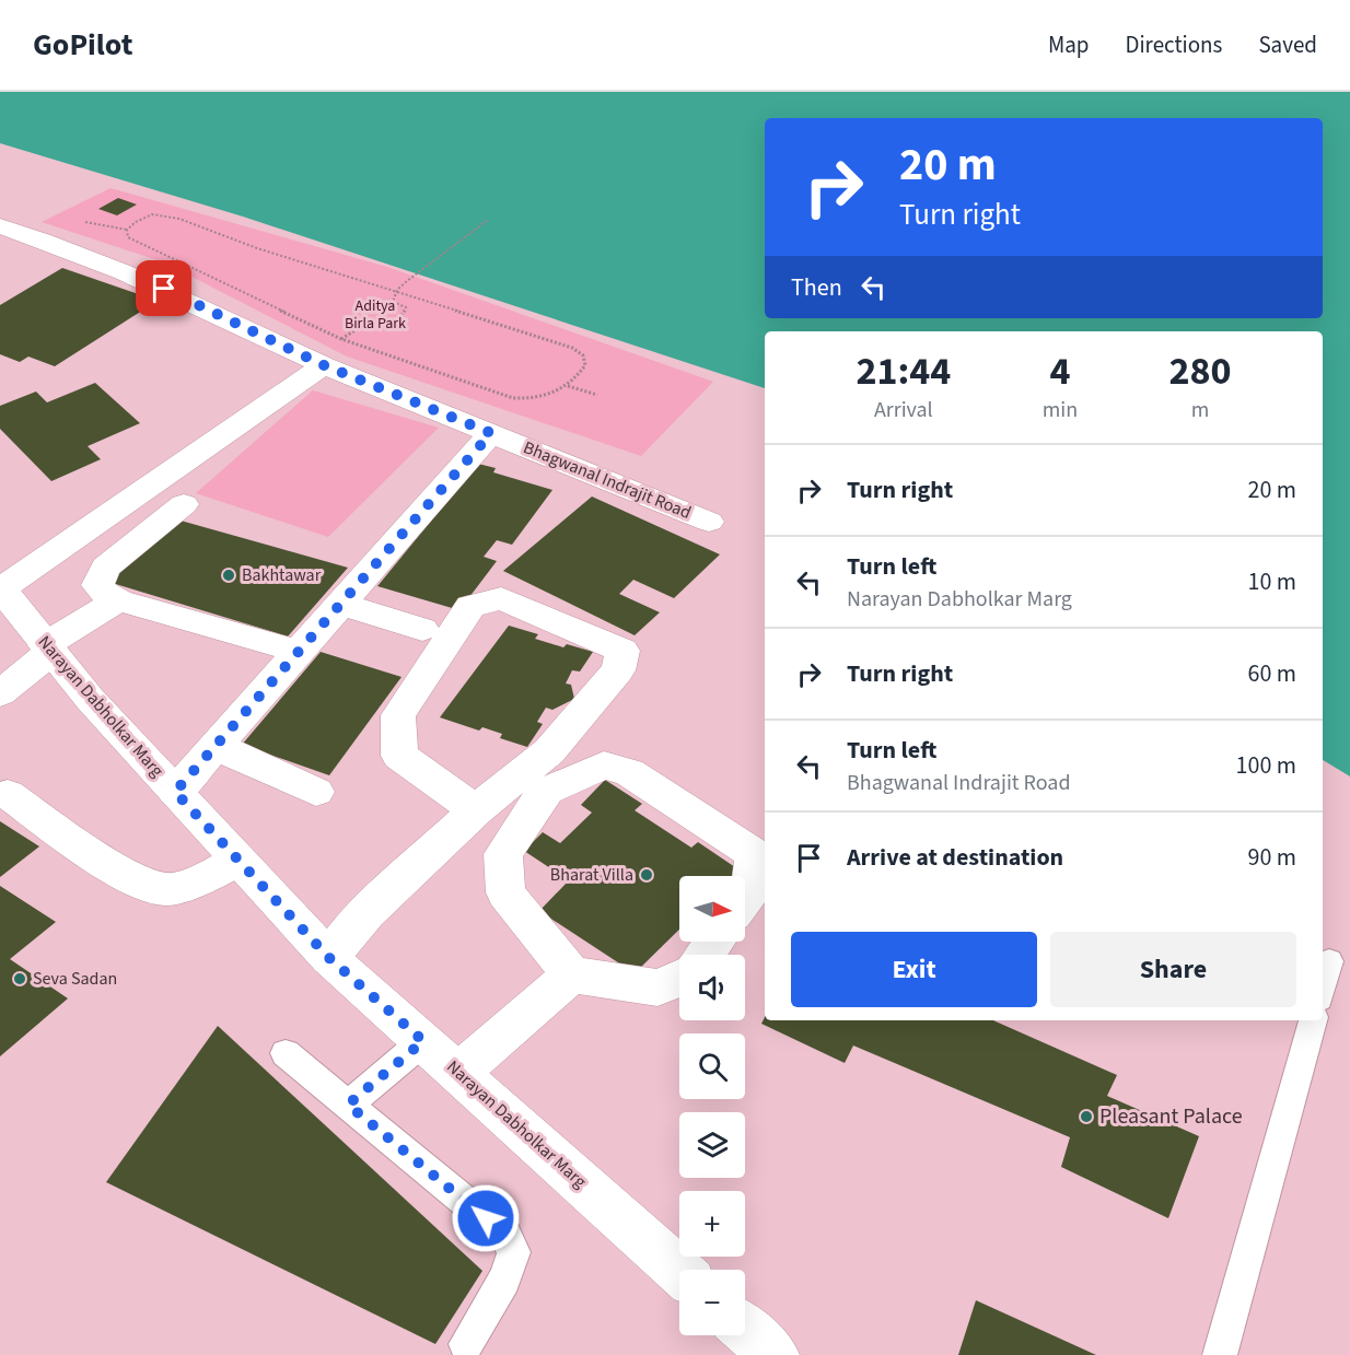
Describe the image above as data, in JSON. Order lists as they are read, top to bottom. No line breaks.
{"streets":{"street":["Bhagwanal Indrajit Road","Narayan Dabholkar Marg"]},"parks":["Aditya Birla Park"],"places":["Bakhtawar","Bharat Villa","Seva Sadan","Pleasant Palace"],"north":"right","page":{"header":"GoPilot","nav":["Map","Directions","Saved"],"turn":["20 m","Turn right"],"then":"Then","eta":["21:44","Arrival","4","min","280","m"],"list":[{"name":"Turn right","value":"20 m"},{"name":"Turn left","note":"Narayan Dabholkar Marg","value":"10 m"},{"name":"Turn right","value":"60 m"},{"name":"Turn left","note":"Bhagwanal Indrajit Road","value":"100 m"},{"name":"Arrive at destination","value":"90 m"}],"map_buttons":["+","−"],"buttons":["Exit","Share"]}}
